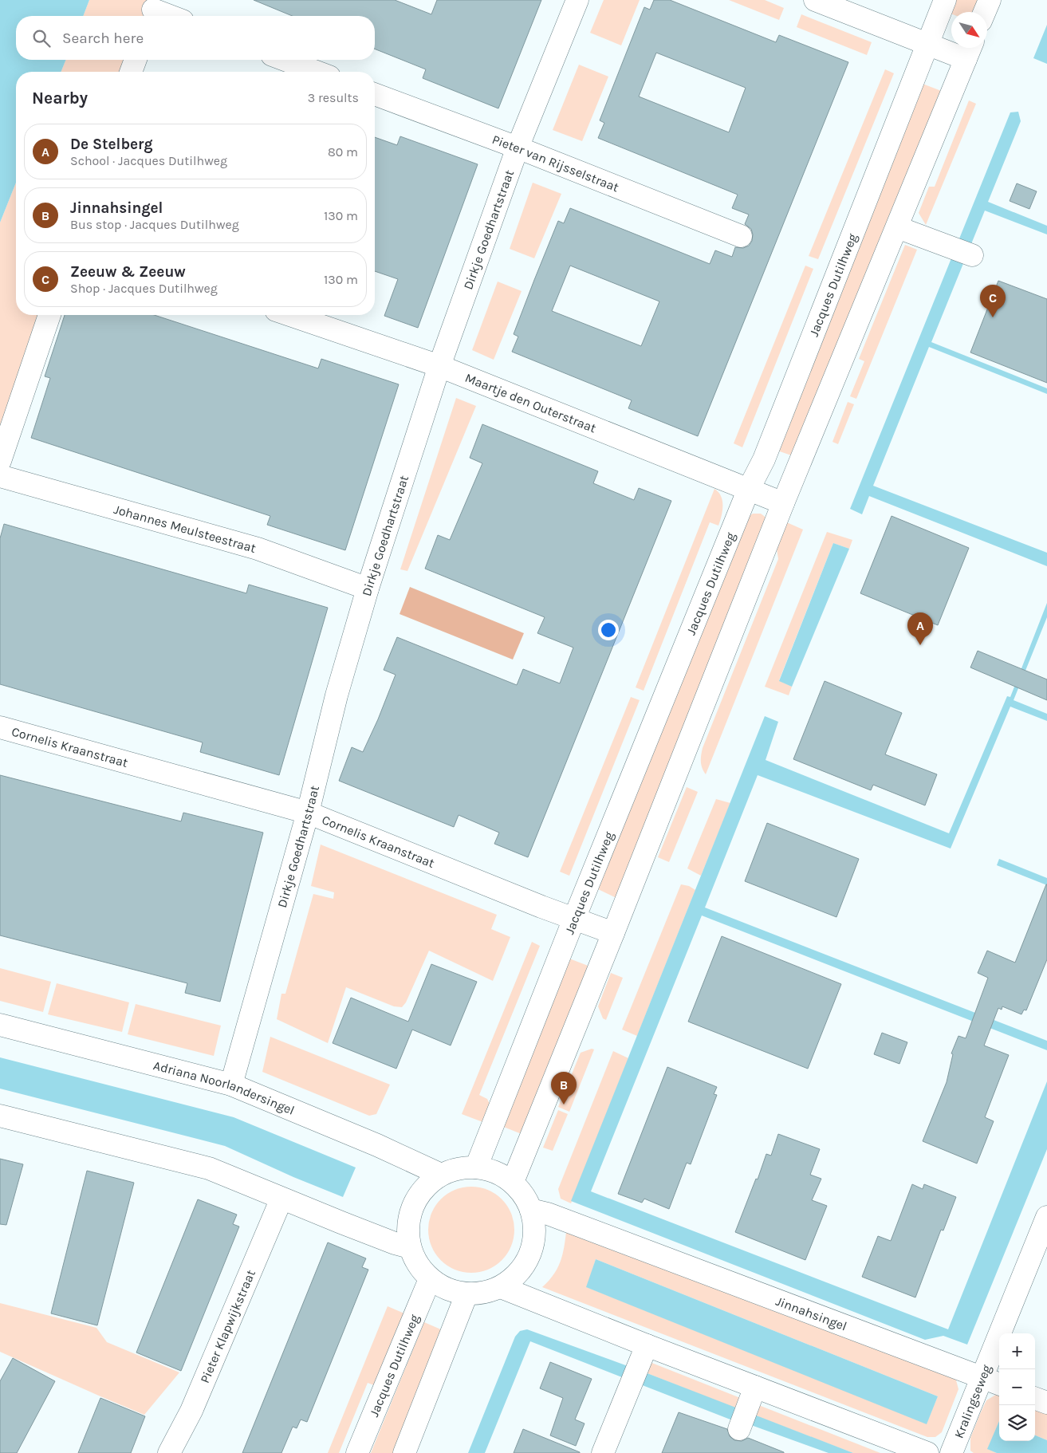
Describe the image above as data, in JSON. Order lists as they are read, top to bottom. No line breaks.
{"streets":{"street":["Pieter van Rijsselstraat","Dirkje Goedhartstraat","Jacques Dutilhweg","Maartje den Outerstraat","Johannes Meulsteestraat","Cornelis Kraanstraat","Adriana Noorlandersingel","Jinnahsingel","Pieter Klapwijkstraat","Kralingseweg"]},"crossings":[["Pieter van Rijsselstraat","Dirkje Goedhartstraat"],["Dirkje Goedhartstraat","Maartje den Outerstraat"],["Dirkje Goedhartstraat","Johannes Meulsteestraat"],["Dirkje Goedhartstraat","Cornelis Kraanstraat"],["Dirkje Goedhartstraat","Adriana Noorlandersingel"],["Jacques Dutilhweg","Maartje den Outerstraat"],["Jacques Dutilhweg","Cornelis Kraanstraat"],["Jacques Dutilhweg","Adriana Noorlandersingel"],["Jacques Dutilhweg","Jinnahsingel"],["Adriana Noorlandersingel","Jinnahsingel"],["Jinnahsingel","Kralingseweg"]],"north":"bottom right","page":{"search":"Search here","heading":["Nearby","3 results"],"list":[{"mark":"A","name":"De Stelberg","note":"School · Jacques Dutilhweg","value":"80 m"},{"mark":"B","name":"Jinnahsingel","note":"Bus stop · Jacques Dutilhweg","value":"130 m"},{"mark":"C","name":"Zeeuw & Zeeuw","note":"Shop · Jacques Dutilhweg","value":"130 m"}],"pins":["C","A","B"],"map_buttons":["+","−"]}}
